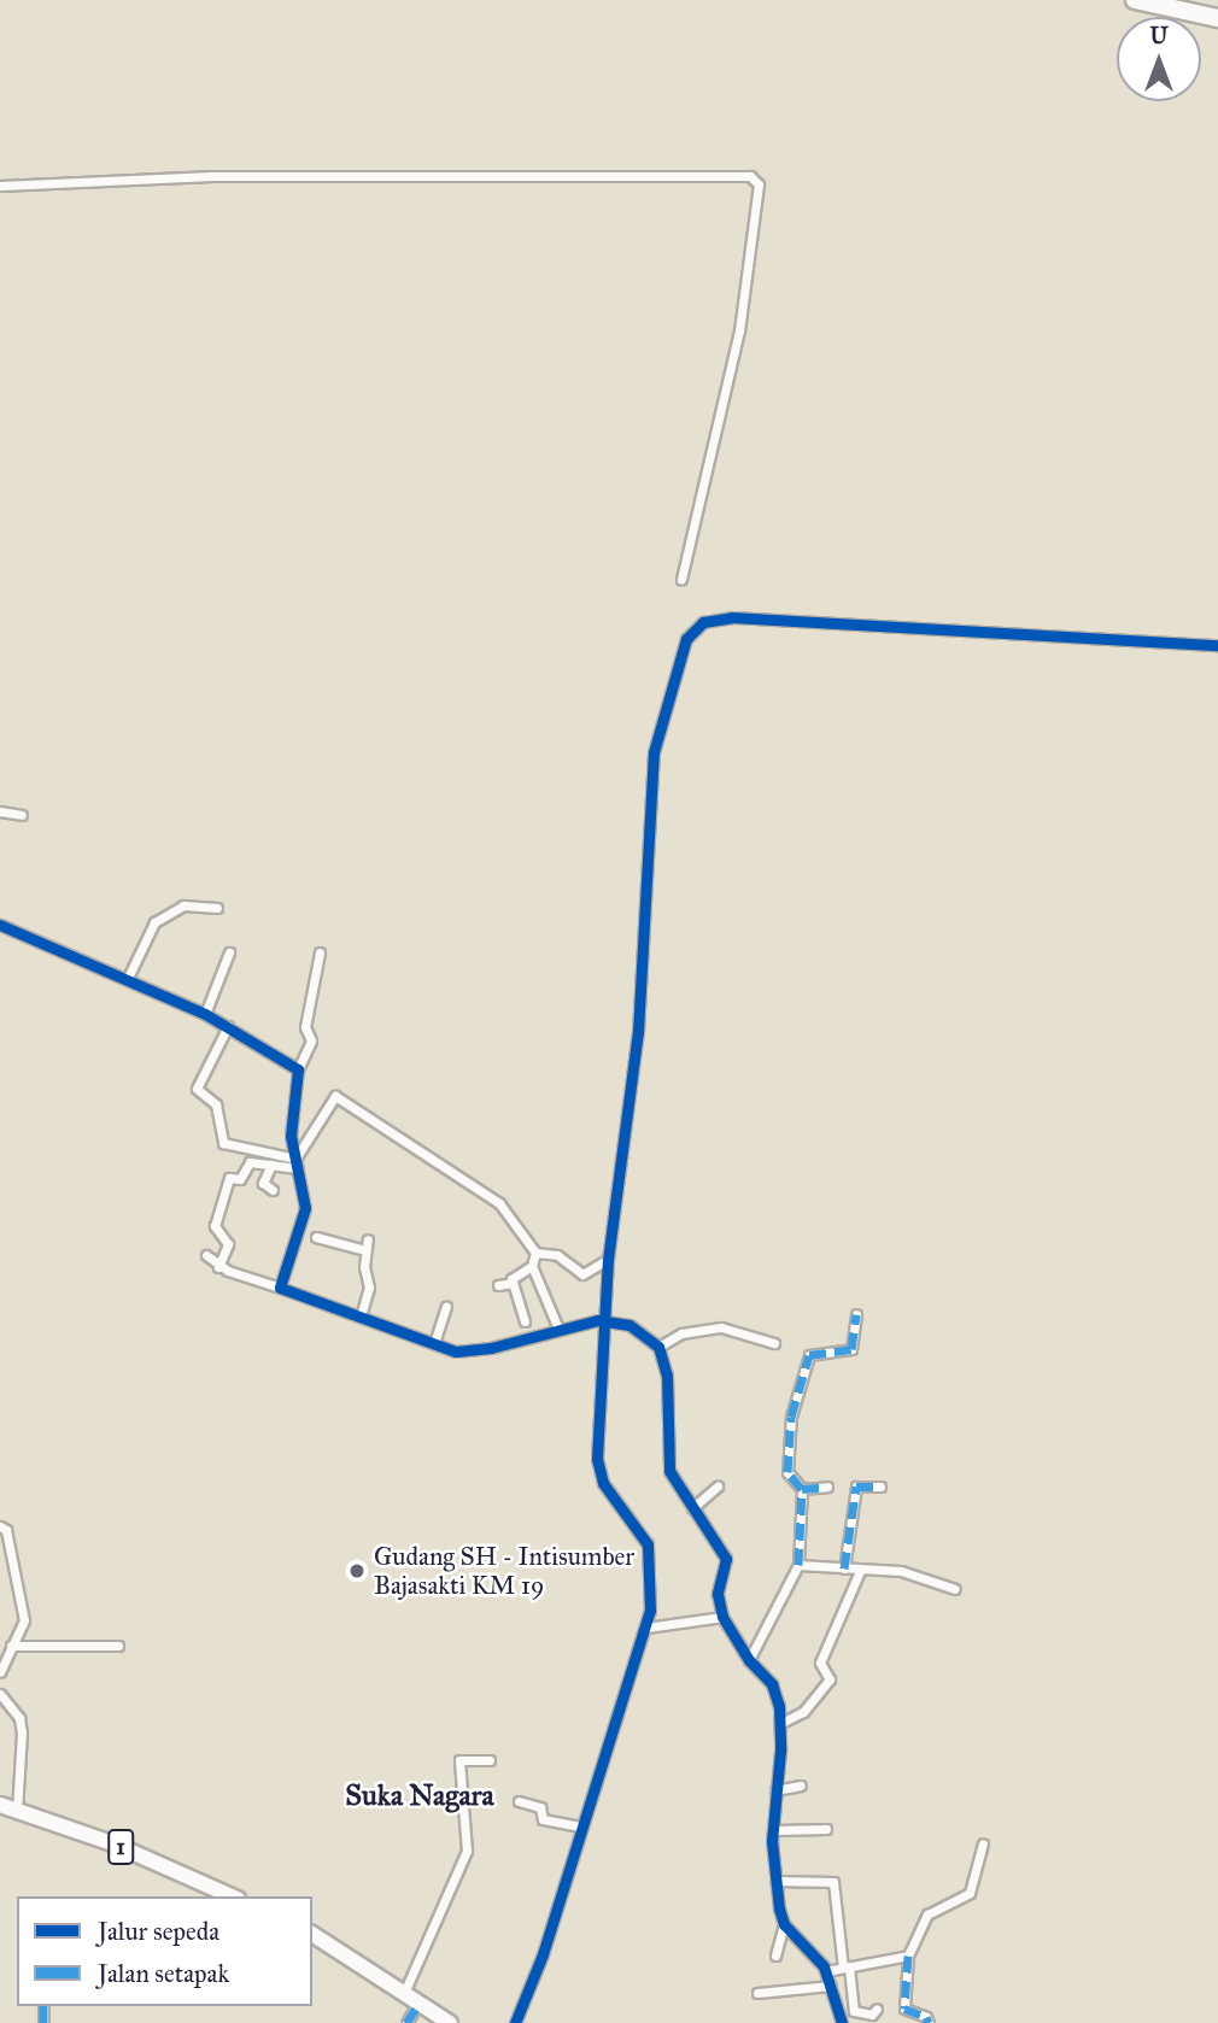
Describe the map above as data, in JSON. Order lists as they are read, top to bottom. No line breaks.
{"streets":{"highway":["1"]},"districts":["Suka Nagara"],"places":["Gudang SH - Intisumber Bajasakti KM 19"],"legend":["Jalur sepeda","Jalan setapak"],"north":"top"}
